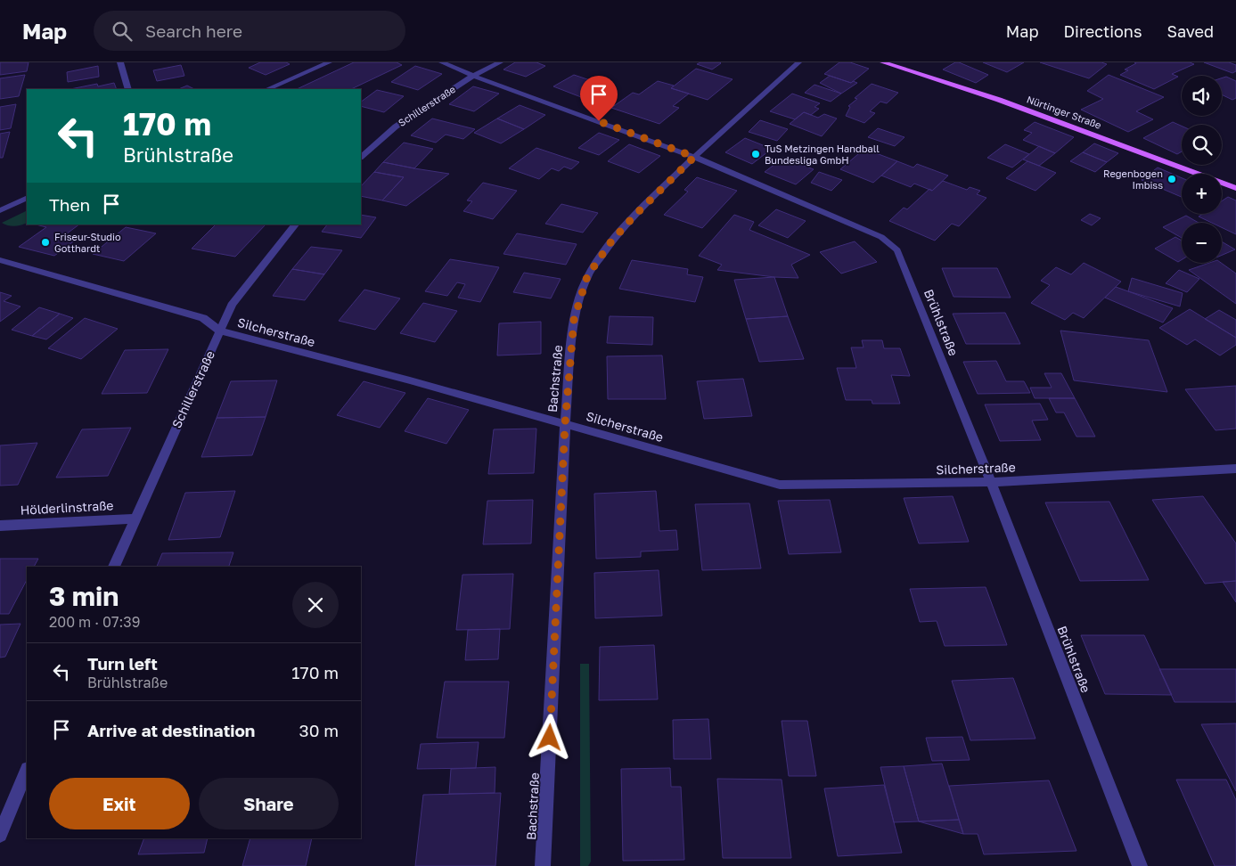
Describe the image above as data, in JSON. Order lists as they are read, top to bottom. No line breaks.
{"streets":{"main road":["Nürtinger Straße"],"street":["Schillerstraße","Brühlstraße","Silcherstraße","Bachstraße","Hölderlinstraße"]},"crossings":[["Schillerstraße","Brühlstraße"],["Schillerstraße","Silcherstraße"],["Schillerstraße","Hölderlinstraße"],["Brühlstraße","Silcherstraße"],["Brühlstraße","Bachstraße"],["Silcherstraße","Bachstraße"]],"places":["TuS Metzingen Handball Bundesliga GmbH","Regenbogen Imbiss","Friseur-Studio Gotthardt"],"page":{"header":"Map","search":"Search here","nav":["Map","Directions","Saved"],"map_buttons":["+","−"],"turn":["170 m","Brühlstraße"],"then":"Then","heading":["3 min","200 m · 07:39"],"list":[{"name":"Turn left","note":"Brühlstraße","value":"170 m"},{"name":"Arrive at destination","value":"30 m"}],"buttons":["Exit","Share"]}}
